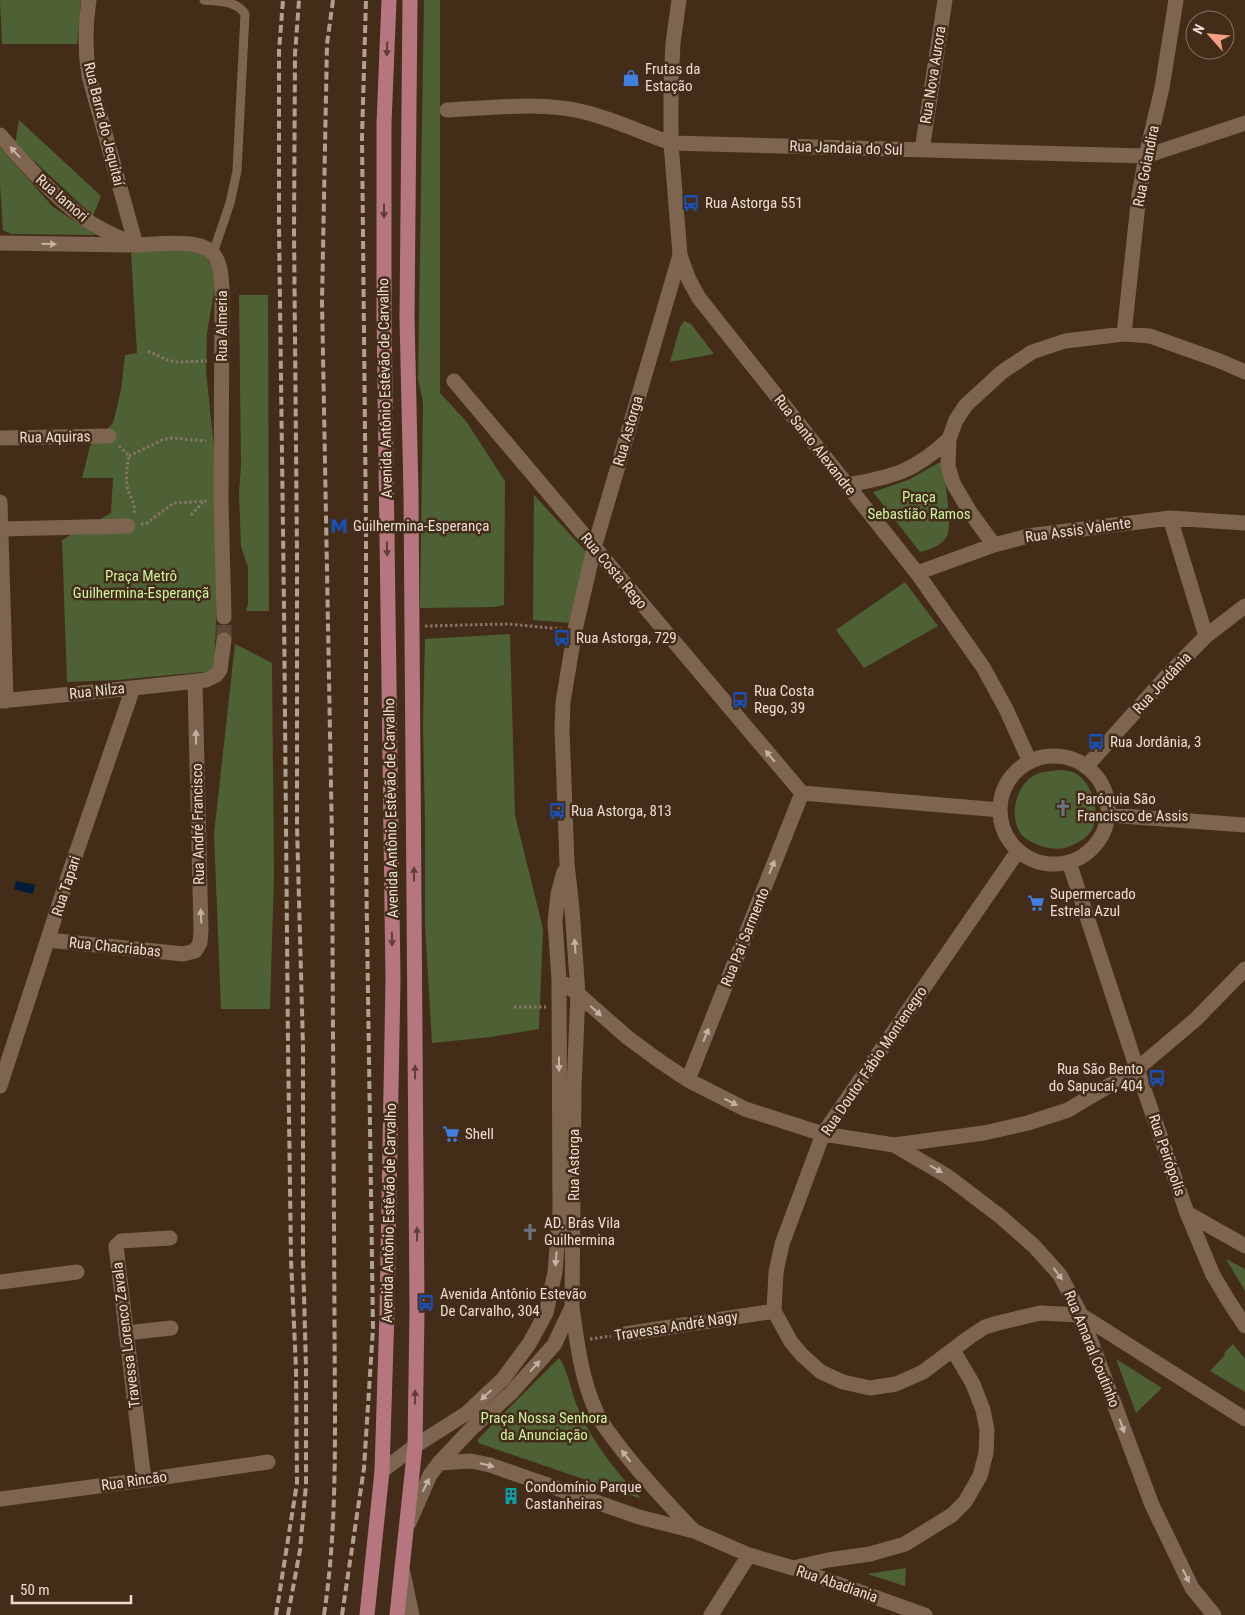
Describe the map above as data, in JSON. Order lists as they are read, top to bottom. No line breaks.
{"streets":{"highway":["Avenida Antônio Estêvão de Carvalho"],"street":["Rua Nova Aurora","Rua Barra do Jequitaí","Rua Jandaia do Sul","Rua Goiandira","Rua Iamori","Rua Almeria","Rua Astorga","Rua Aquiras","Rua Santo Alexandre","Rua Assis Valente","Rua Costa Rego","Rua Jordânia","Rua Nilza","Rua André Francisco","Rua Tapari","Rua Pai Sarmento","Rua Chacriabas","Rua Doutor Fábio Montenegro","Rua Peirópolis","Travessa André Nagy","Travessa Lorenco Zavala","Rua Amaral Coutinho","Rua Rincão","Rua Abadiania"]},"crossings":[["Rua Nova Aurora","Rua Jandaia do Sul"],["Rua Barra do Jequitaí","Rua Iamori"],["Rua Jandaia do Sul","Rua Goiandira"],["Rua Jandaia do Sul","Rua Astorga"],["Avenida Antônio Estêvão de Carvalho","Rua Astorga"],["Rua Astorga","Rua Santo Alexandre"],["Rua Astorga","Rua Costa Rego"],["Rua Santo Alexandre","Rua Assis Valente"],["Rua Santo Alexandre","Rua Jordânia"],["Rua Santo Alexandre","Rua Doutor Fábio Montenegro"],["Rua Santo Alexandre","Rua Peirópolis"],["Rua Costa Rego","Rua Pai Sarmento"],["Rua Jordânia","Rua Doutor Fábio Montenegro"],["Rua Jordânia","Rua Peirópolis"],["Rua Nilza","Rua André Francisco"],["Rua Nilza","Rua Tapari"],["Rua André Francisco","Rua Chacriabas"],["Rua Tapari","Rua Chacriabas"],["Rua Doutor Fábio Montenegro","Rua Peirópolis"],["Rua Doutor Fábio Montenegro","Travessa André Nagy"],["Travessa Lorenco Zavala","Rua Rincão"]],"one_way":["Rua Iamori","Rua Costa Rego","Rua André Francisco","Rua Pai Sarmento"],"parks":["Praça Sebastião Ramos","Praça Metrô Guilhermina-Esperançã","Praça Nossa Senhora da Anunciação"],"places":{"shop":["Frutas da Estação"],"bus stop":["Rua Astorga 551","Rua Astorga, 729","Rua Costa Rego, 39","Rua Jordânia, 3","Rua Astorga, 813","Rua São Bento do Sapucaí, 404","Avenida Antônio Estevão De Carvalho, 304"],"metro station":["Guilhermina-Esperança"],"church":["Paróquia São Francisco de Assis","AD. Brás Vila Guilhermina"],"supermarket":["Supermercado Estrela Azul","Shell"],"building":["Condomínio Parque Castanheiras"]},"scale_bar":"50 m","north":"top left"}
